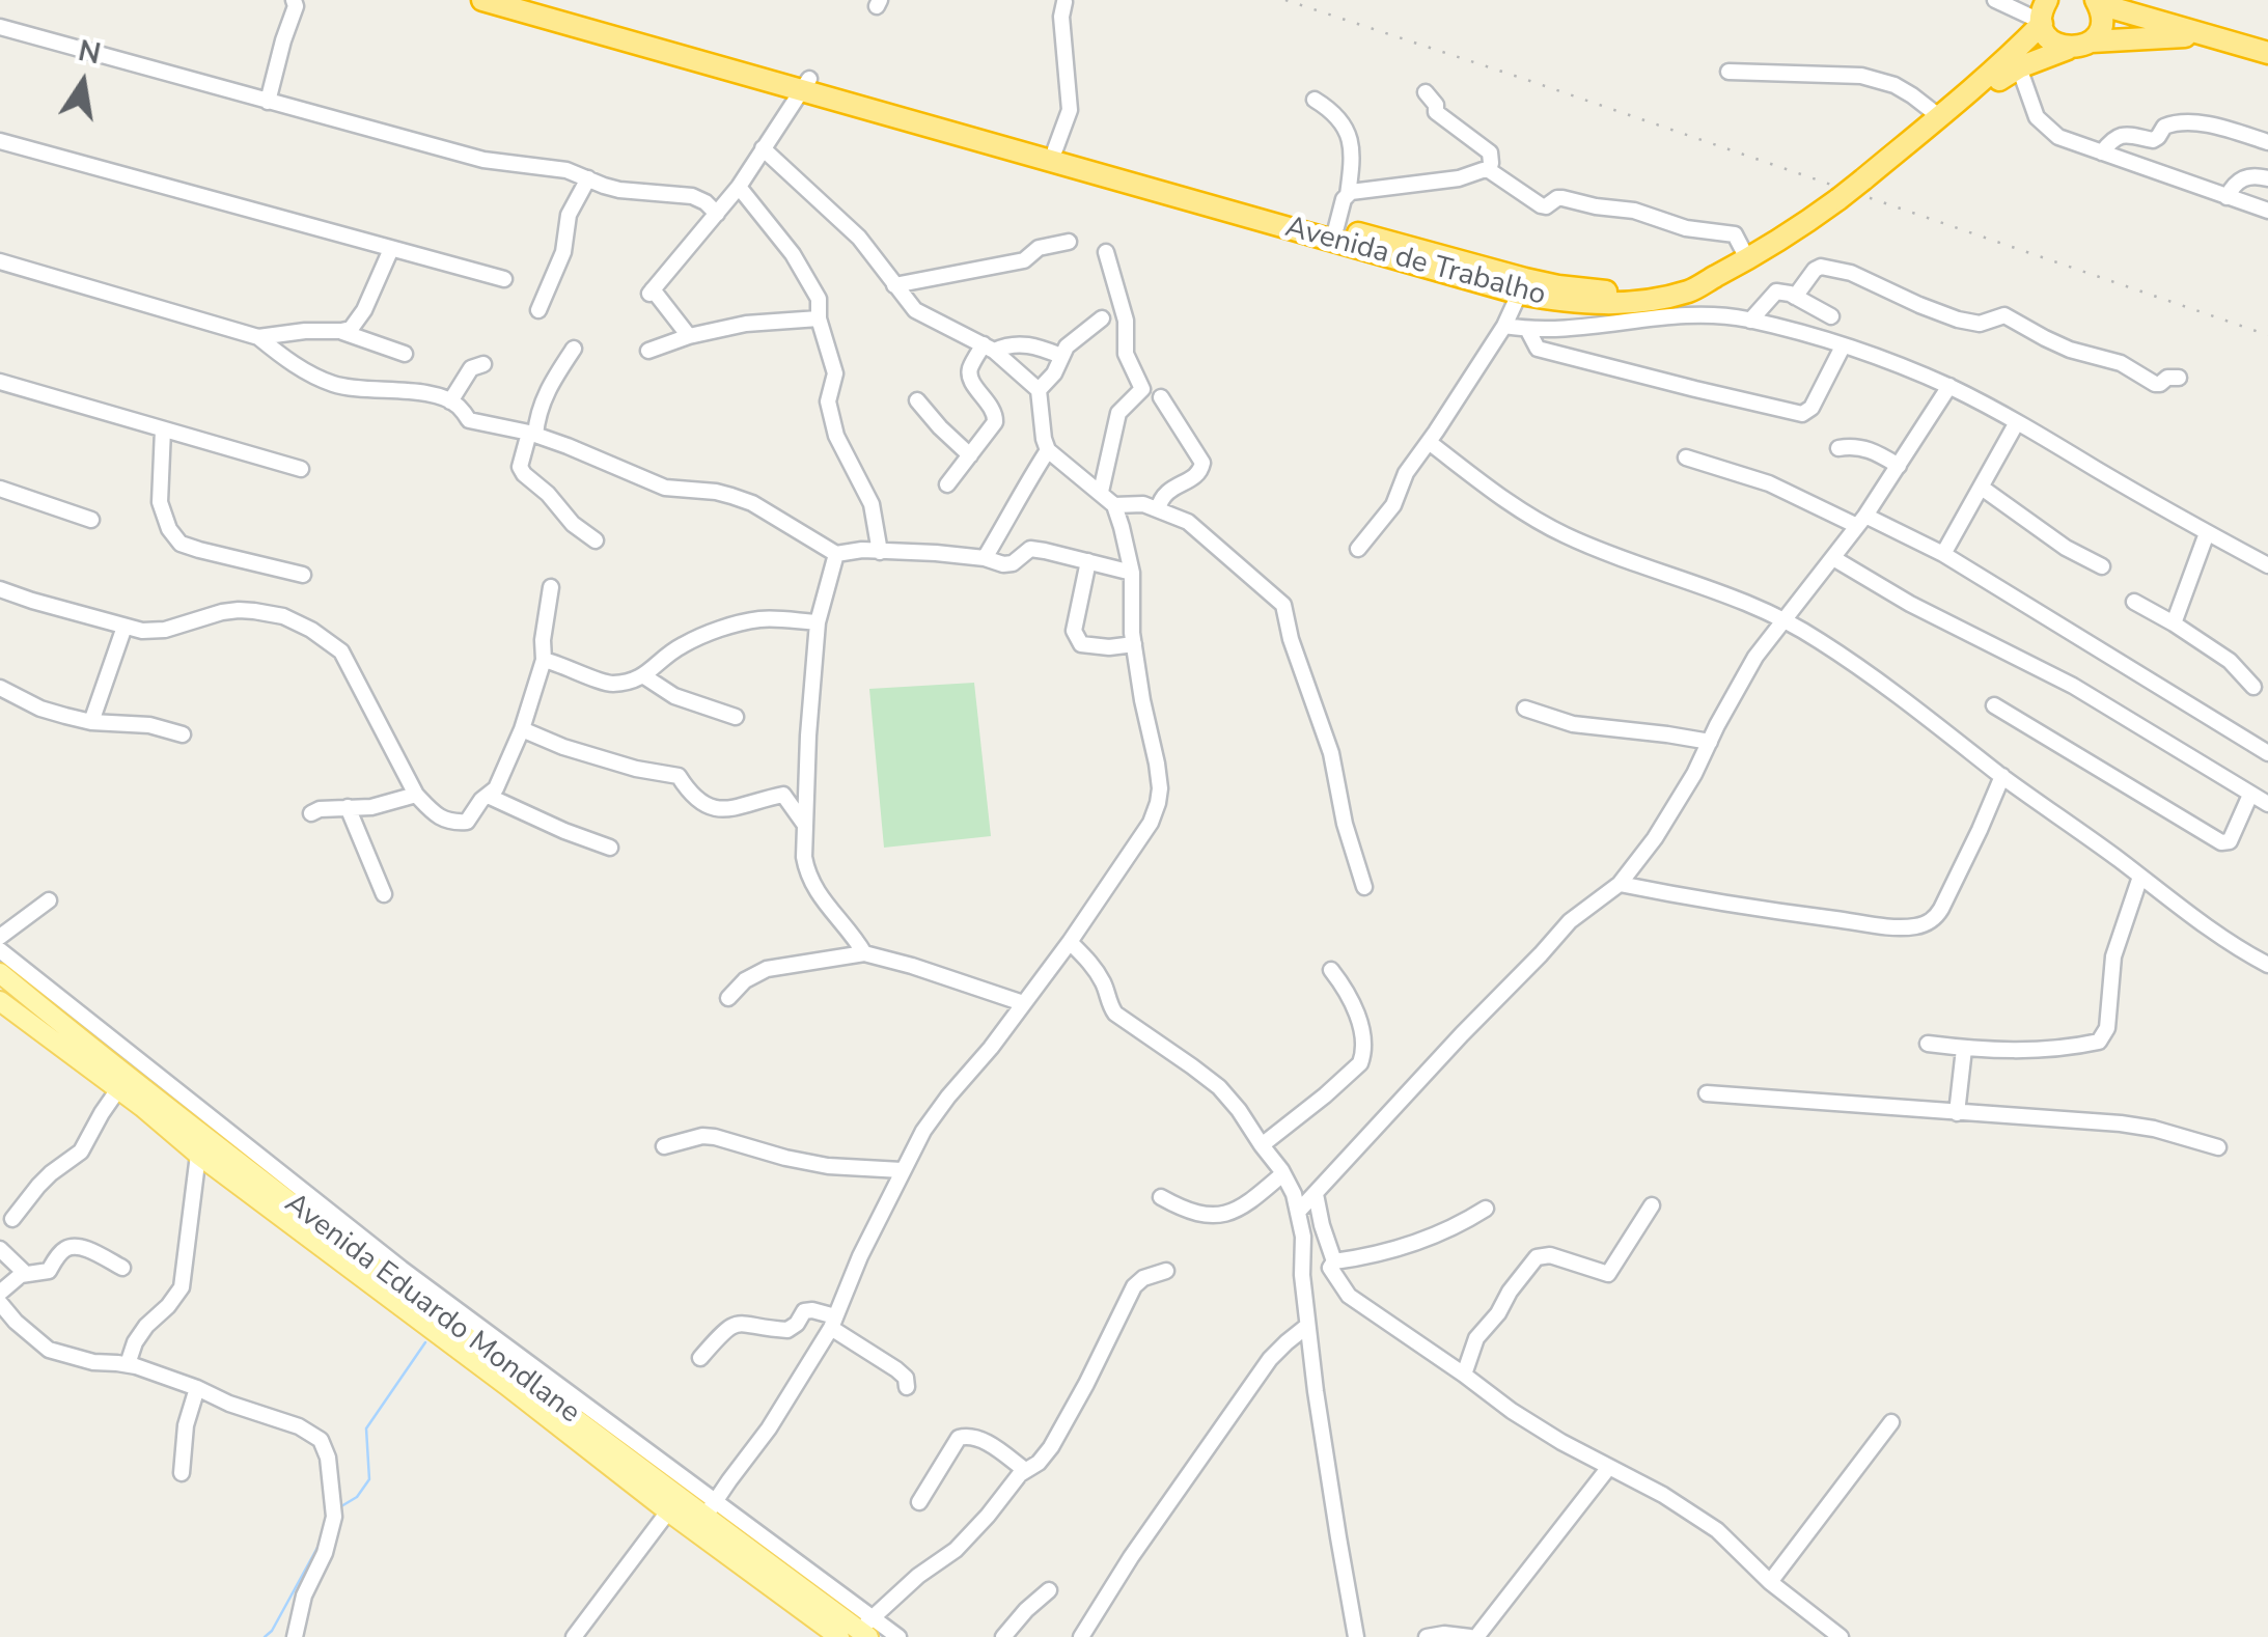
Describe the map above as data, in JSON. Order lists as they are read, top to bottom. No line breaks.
{"streets":{"highway":["Avenida de Trabalho"],"main road":["Avenida Eduardo Mondlane"]},"north":"top"}
